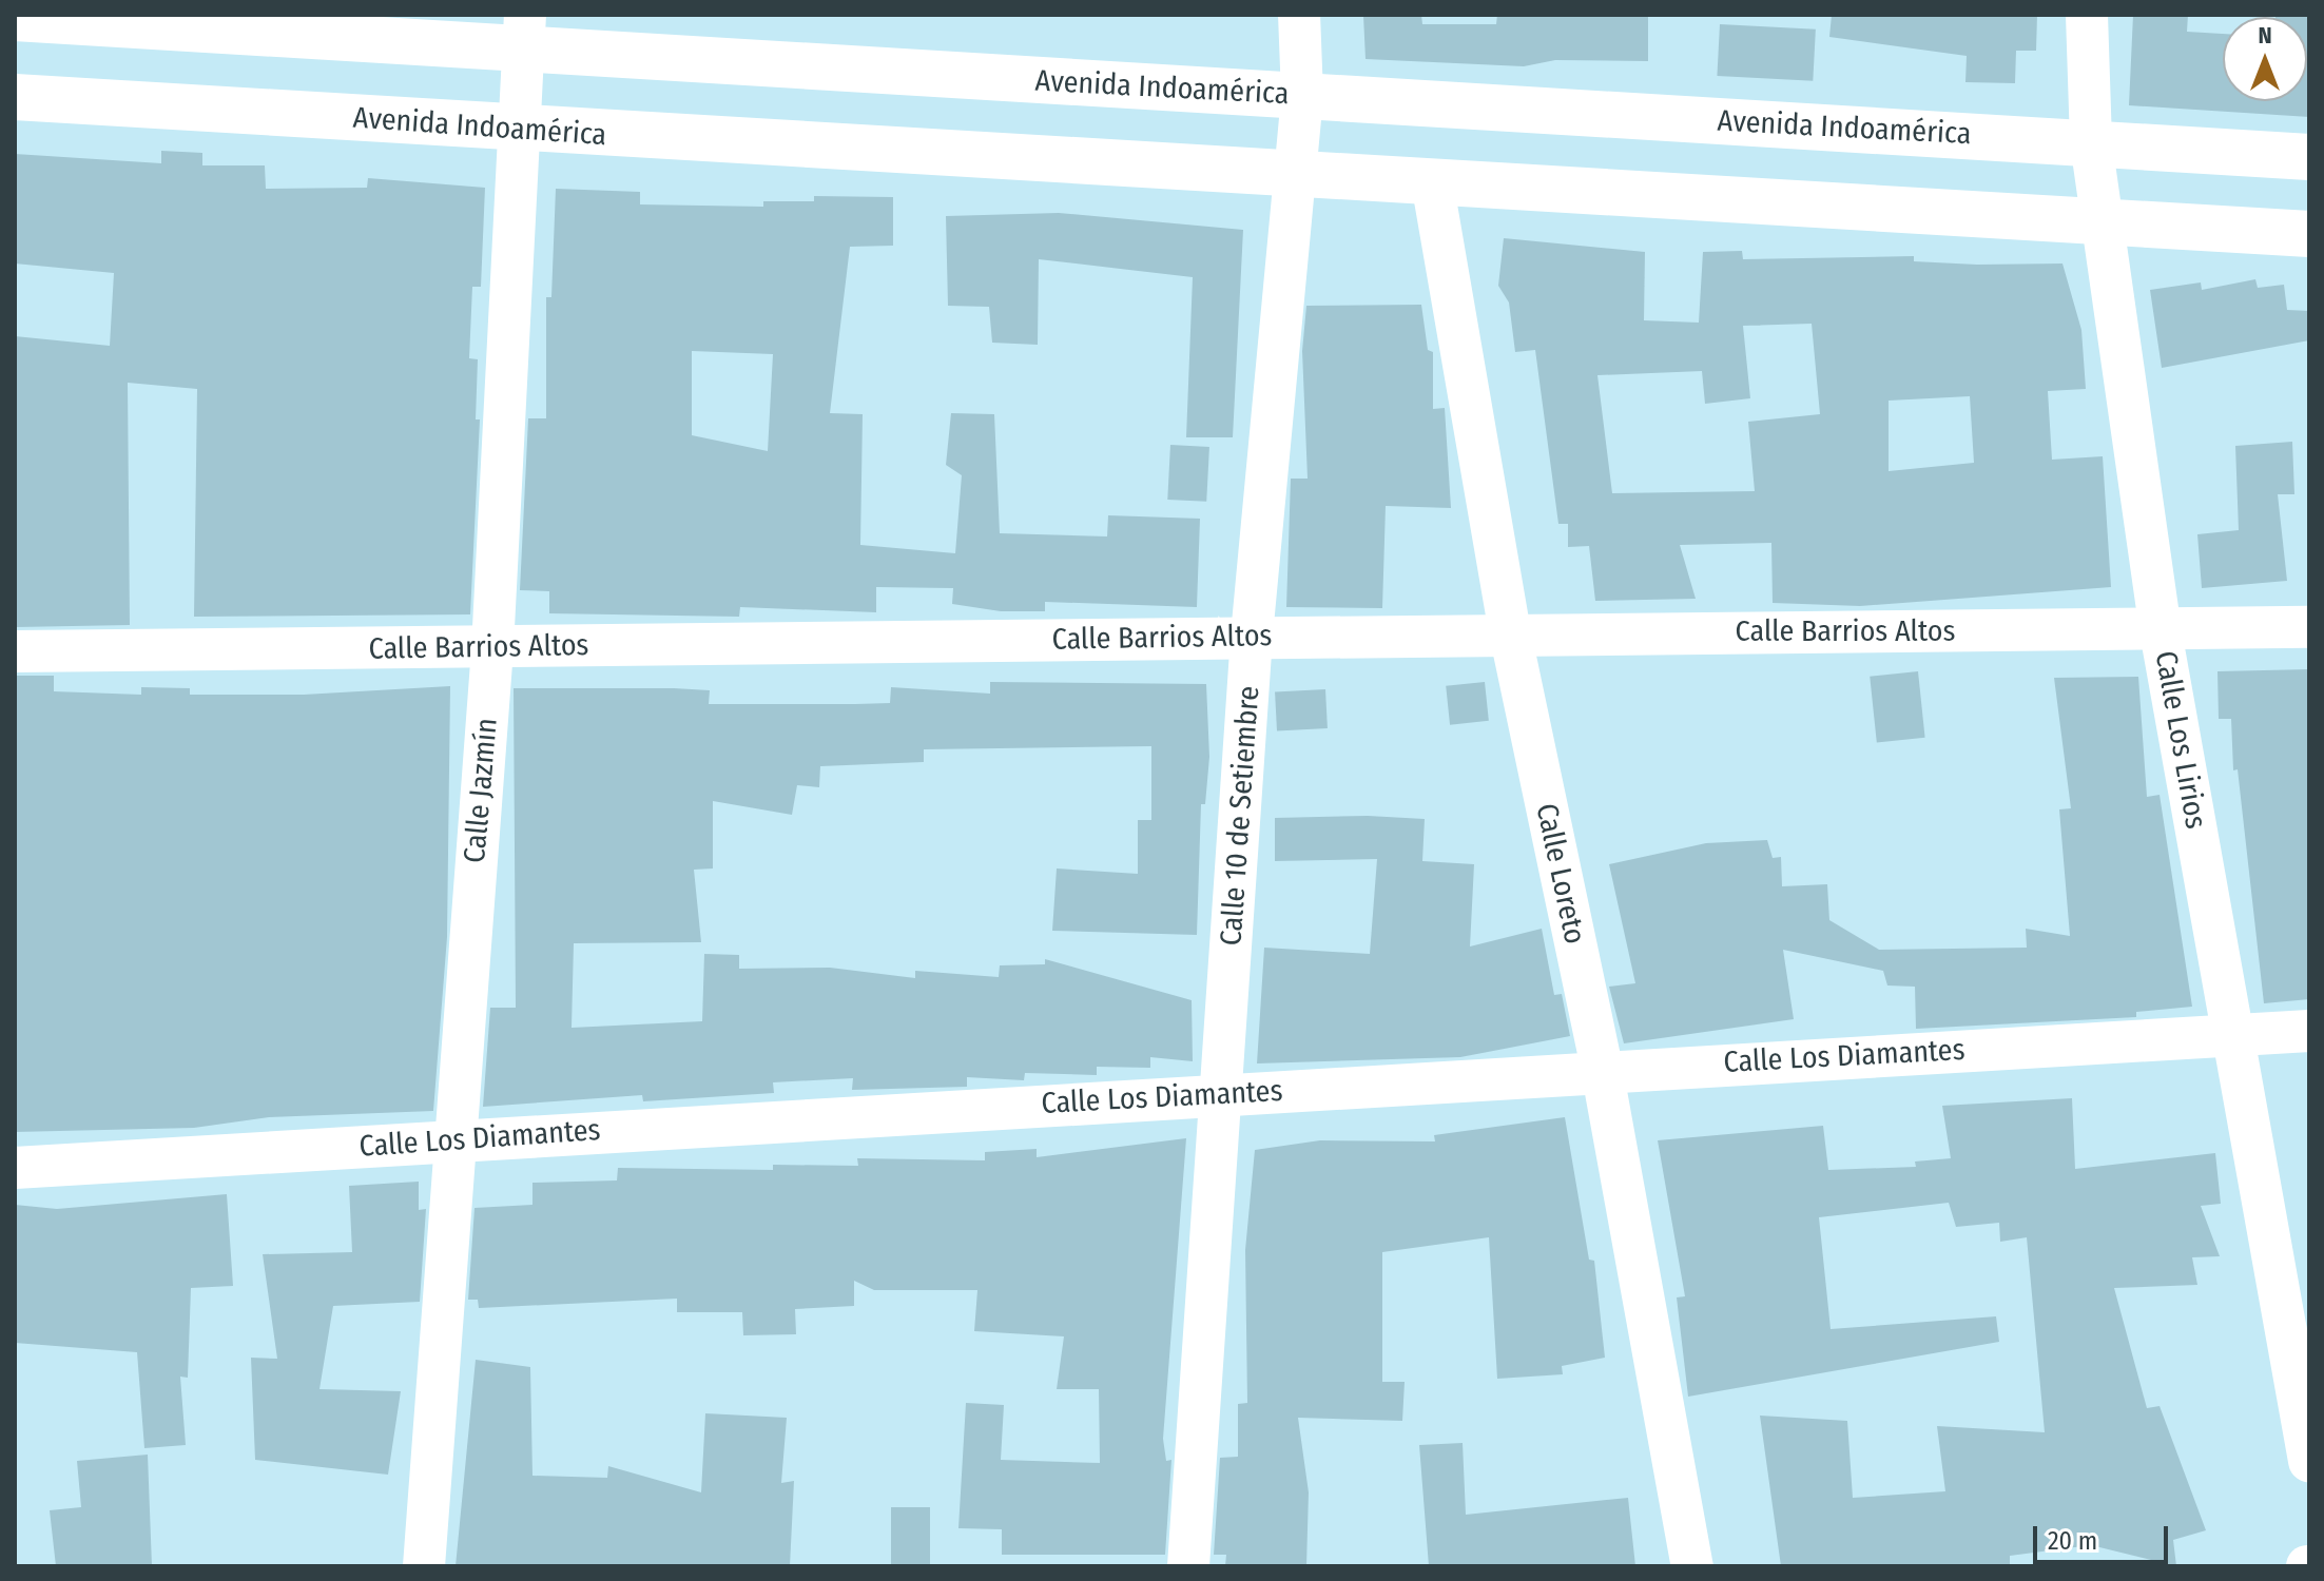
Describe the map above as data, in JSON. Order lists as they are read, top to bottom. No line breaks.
{"streets":{"street":["Avenida Indoamérica","Calle Barrios Altos","Calle Los Lirios","Calle Jazmín","Calle 10 de Setiembre","Calle Loreto","Calle Los Diamantes"]},"crossings":[["Avenida Indoamérica","Calle Los Lirios"],["Avenida Indoamérica","Calle Jazmín"],["Avenida Indoamérica","Calle 10 de Setiembre"],["Avenida Indoamérica","Calle Loreto"],["Calle Barrios Altos","Calle Los Lirios"],["Calle Barrios Altos","Calle Jazmín"],["Calle Barrios Altos","Calle 10 de Setiembre"],["Calle Barrios Altos","Calle Loreto"],["Calle Los Lirios","Calle Los Diamantes"],["Calle Jazmín","Calle Los Diamantes"],["Calle 10 de Setiembre","Calle Los Diamantes"],["Calle Loreto","Calle Los Diamantes"]],"scale_bar":"20 m","north":"top"}
